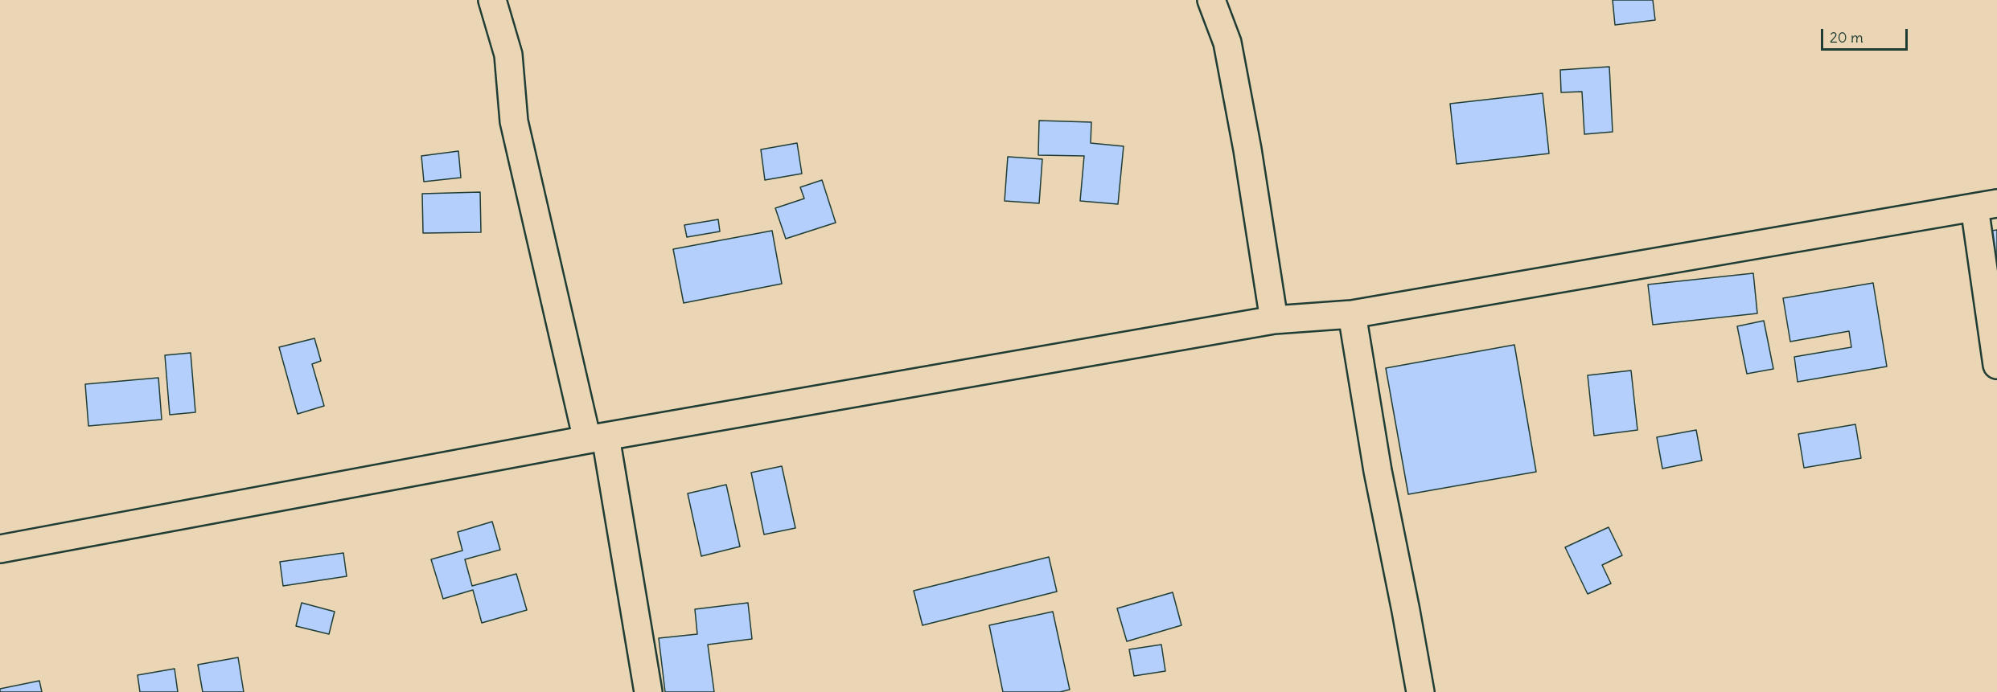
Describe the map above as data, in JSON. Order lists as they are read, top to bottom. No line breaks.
{"scale_bar":"20 m"}
